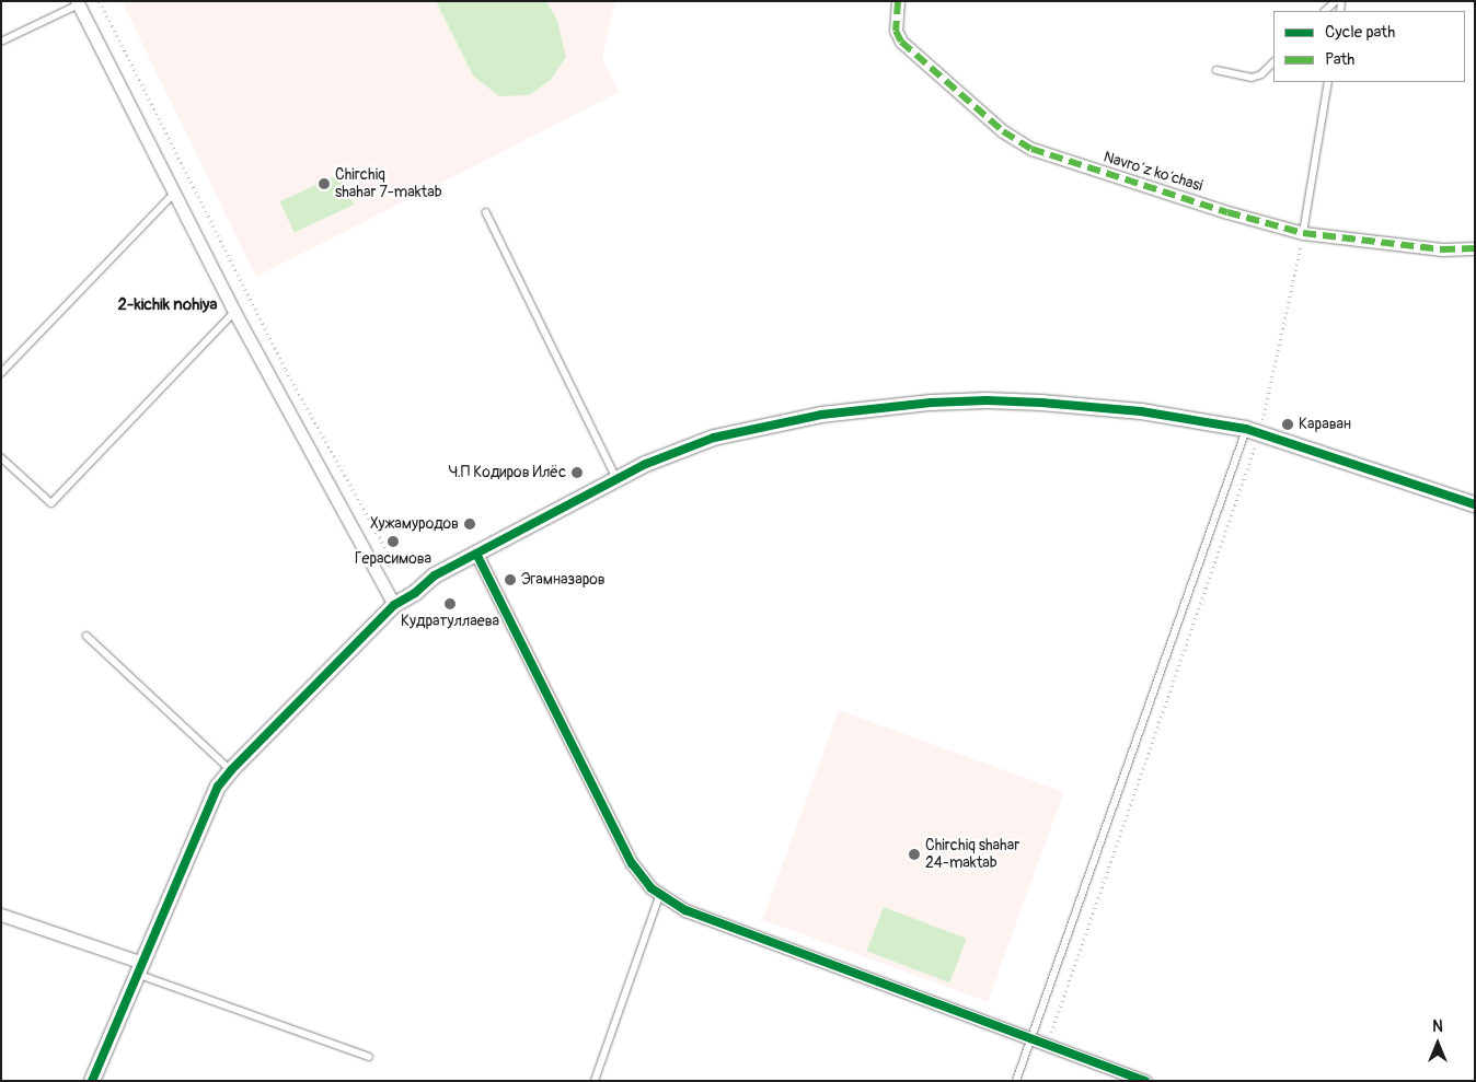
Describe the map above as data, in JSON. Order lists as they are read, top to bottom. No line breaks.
{"streets":{"street":["Navro‘z ko‘chasi"]},"districts":["2-kichik nohiya"],"places":["Chirchiq shahar 7-maktab","Караван","Ч.П Кодиров Илёс","Хужамуродов","Герасимова","Эгамназаров","Кудратуллаева","Chirchiq shahar 24-maktab"],"legend":["Cycle path","Path"],"north":"top"}
